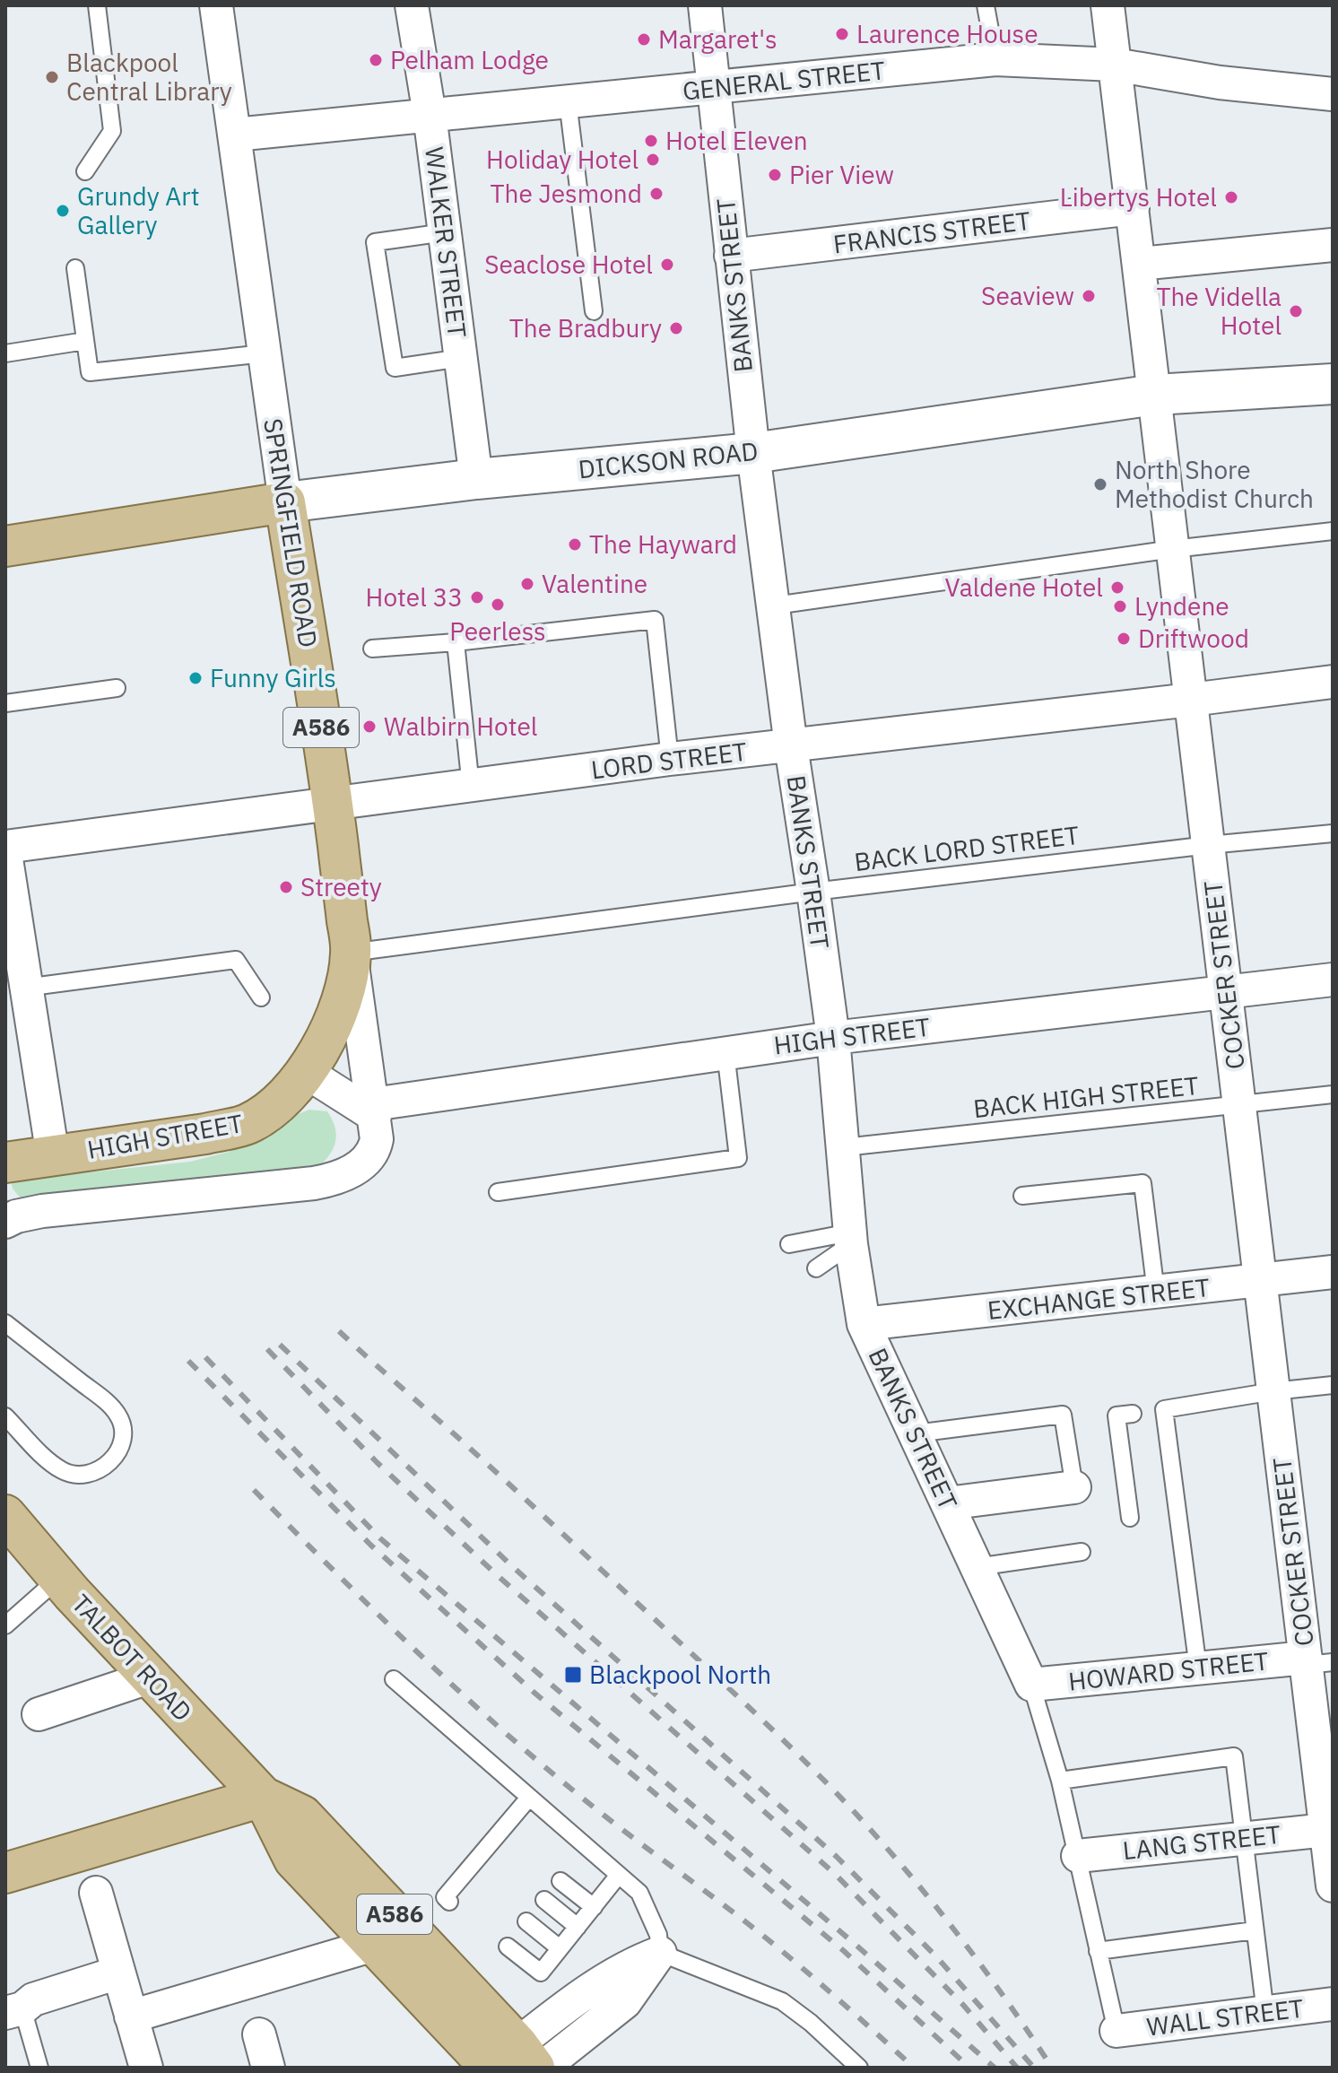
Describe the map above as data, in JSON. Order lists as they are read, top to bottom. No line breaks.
{"streets":{"main road":["DICKSON ROAD","SPRINGFIELD ROAD","A586","HIGH STREET","TALBOT ROAD"],"street":["GENERAL STREET","FRANCIS STREET","WALKER STREET","BANKS STREET","LORD STREET","COCKER STREET","EXCHANGE STREET","HOWARD STREET","LANG STREET","WALL STREET"],"lane":["BACK LORD STREET","BACK HIGH STREET"]},"crossings":[["GENERAL STREET","WALKER STREET"],["GENERAL STREET","BANKS STREET"],["GENERAL STREET","SPRINGFIELD ROAD"],["GENERAL STREET","COCKER STREET"],["FRANCIS STREET","BANKS STREET"],["FRANCIS STREET","COCKER STREET"],["WALKER STREET","DICKSON ROAD"],["BANKS STREET","DICKSON ROAD"],["BANKS STREET","LORD STREET"],["BANKS STREET","BACK LORD STREET"],["BANKS STREET","HIGH STREET"],["BANKS STREET","BACK HIGH STREET"],["BANKS STREET","EXCHANGE STREET"],["BANKS STREET","HOWARD STREET"],["DICKSON ROAD","SPRINGFIELD ROAD"],["DICKSON ROAD","COCKER STREET"],["SPRINGFIELD ROAD","LORD STREET"],["SPRINGFIELD ROAD","BACK LORD STREET"],["SPRINGFIELD ROAD","HIGH STREET"],["LORD STREET","COCKER STREET"],["BACK LORD STREET","COCKER STREET"],["BACK LORD STREET","HIGH STREET"],["COCKER STREET","HIGH STREET"],["COCKER STREET","BACK HIGH STREET"],["COCKER STREET","EXCHANGE STREET"],["COCKER STREET","HOWARD STREET"],["COCKER STREET","LANG STREET"]],"places":{"other":["Laurence House","Margaret's","Pelham Lodge","Blackpool Central Library","Hotel Eleven","Holiday Hotel","Pier View","The Jesmond","Libertys Hotel","Grundy Art Gallery","Seaclose Hotel","Seaview","The Vidella Hotel","The Bradbury","North Shore Methodist Church","The Hayward","Valentine","Valdene Hotel","Hotel 33","Peerless","Lyndene","Driftwood","Funny Girls","Walbirn Hotel","Streety"],"transit":["Blackpool North"]}}
